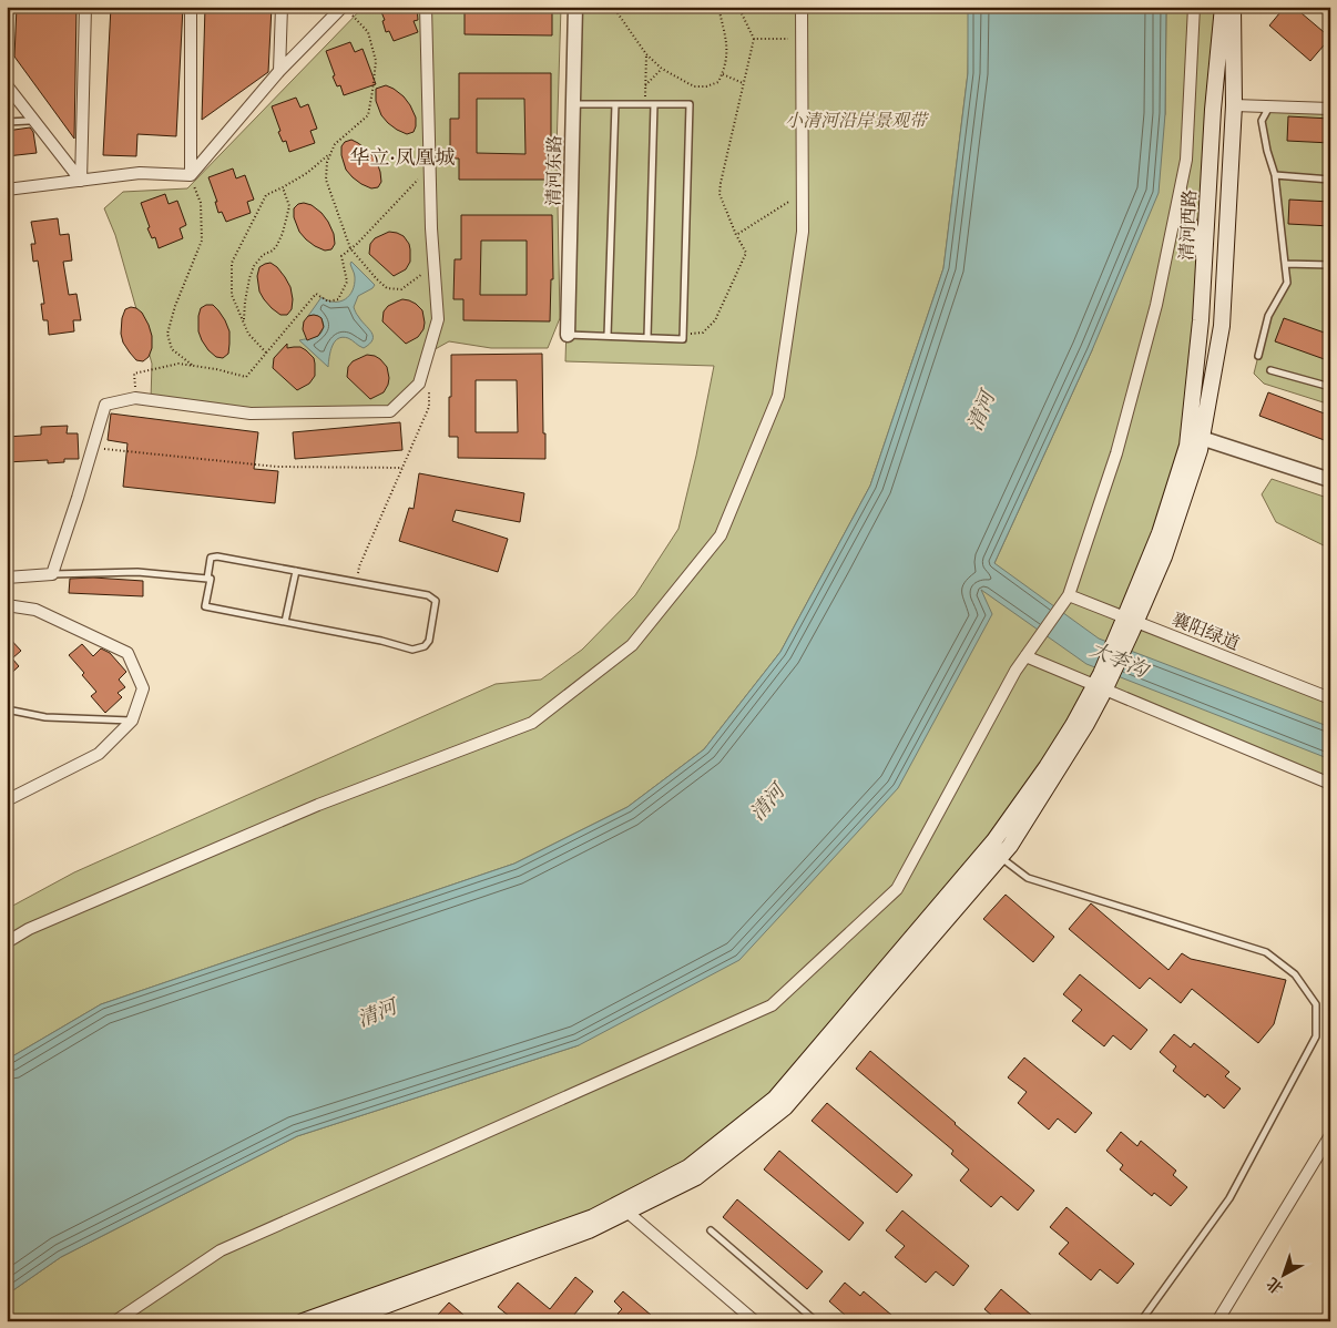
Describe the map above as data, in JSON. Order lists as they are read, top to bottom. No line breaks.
{"streets":{"main road":["清河西路"],"street":["清河东路","襄阳绿道"]},"districts":["华立·凤凰城"],"water":["清河","大李沟"],"parks":["小清河沿岸景观带"],"north":"bottom left"}
